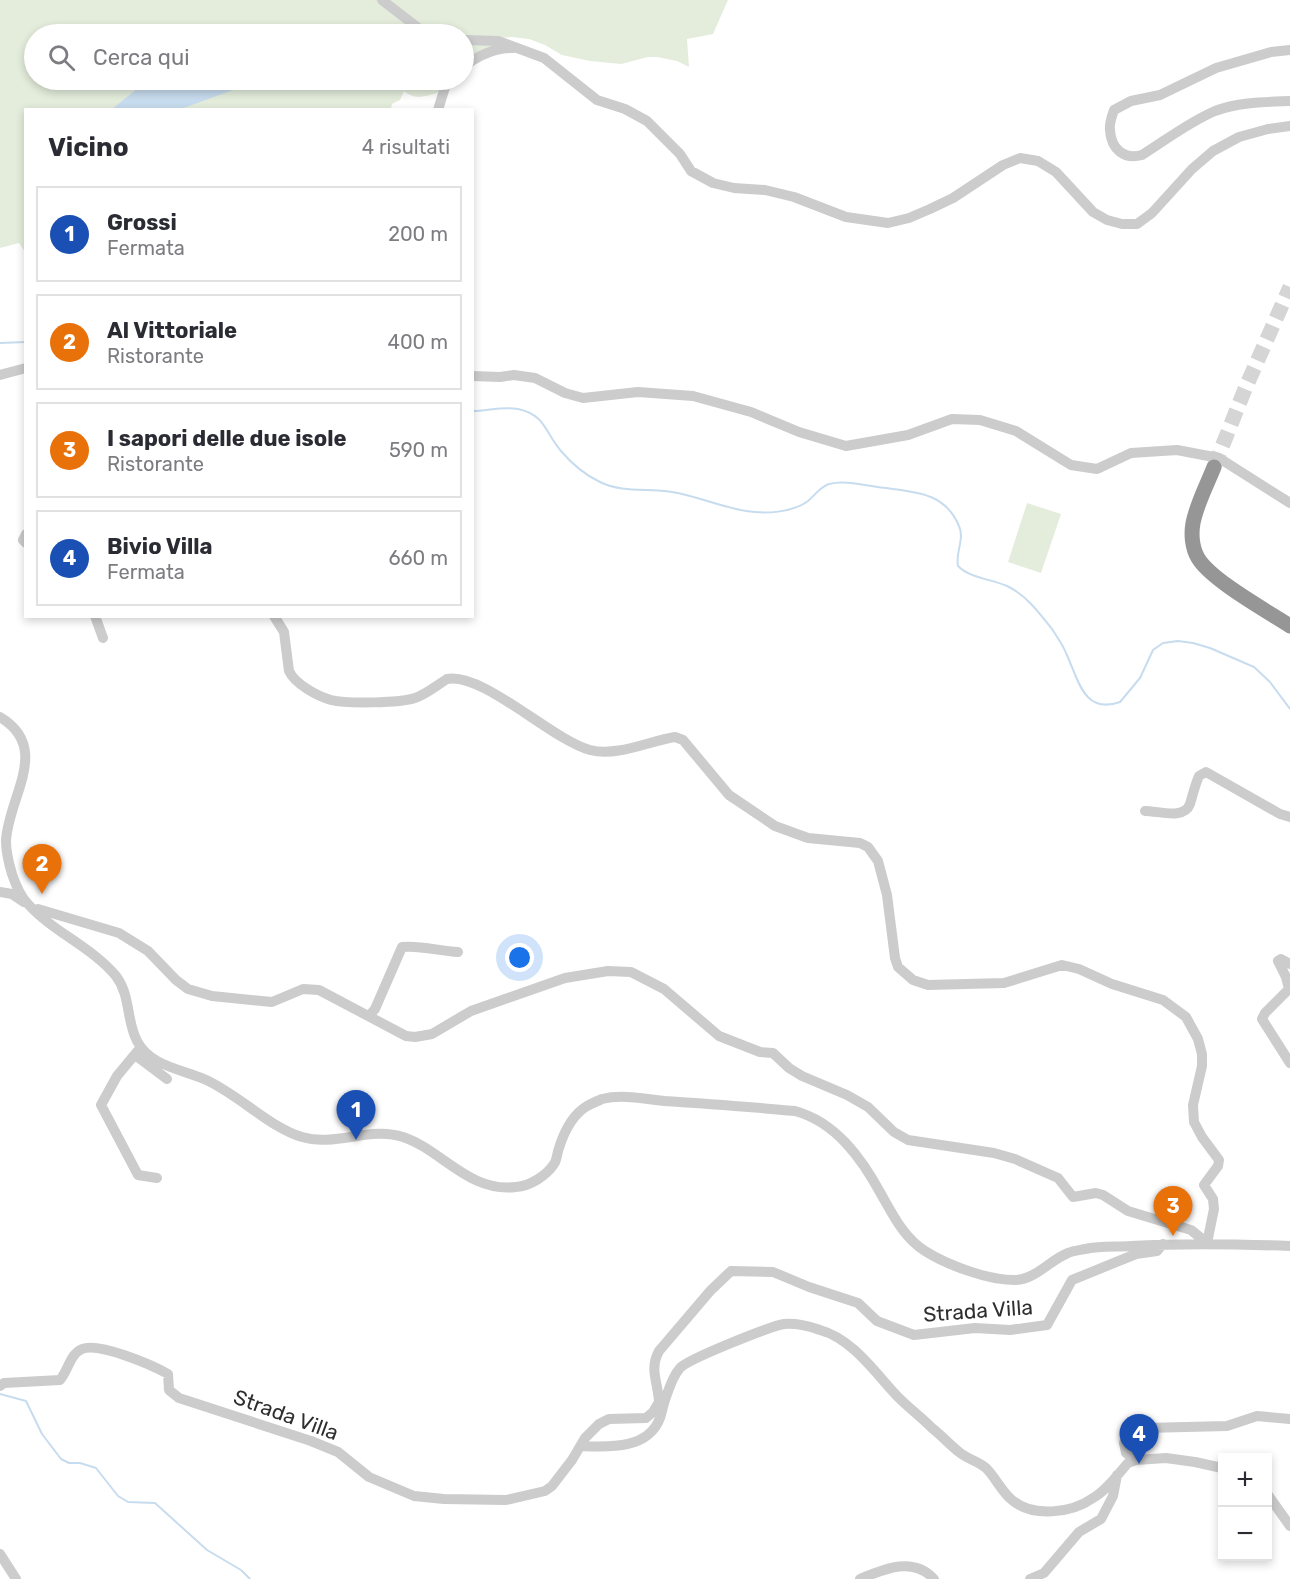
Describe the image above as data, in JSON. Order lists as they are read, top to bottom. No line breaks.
{"streets":{"street":["Strada Villa"]},"page":{"search":"Cerca qui","heading":["Vicino","4 risultati"],"list":[{"mark":"1","name":"Grossi","note":"Fermata","value":"200 m"},{"mark":"2","name":"Al Vittoriale","note":"Ristorante","value":"400 m"},{"mark":"3","name":"I sapori delle due isole","note":"Ristorante","value":"590 m"},{"mark":"4","name":"Bivio Villa","note":"Fermata","value":"660 m"}],"pins":["2","1","3","4"],"map_buttons":["+","−"]}}
